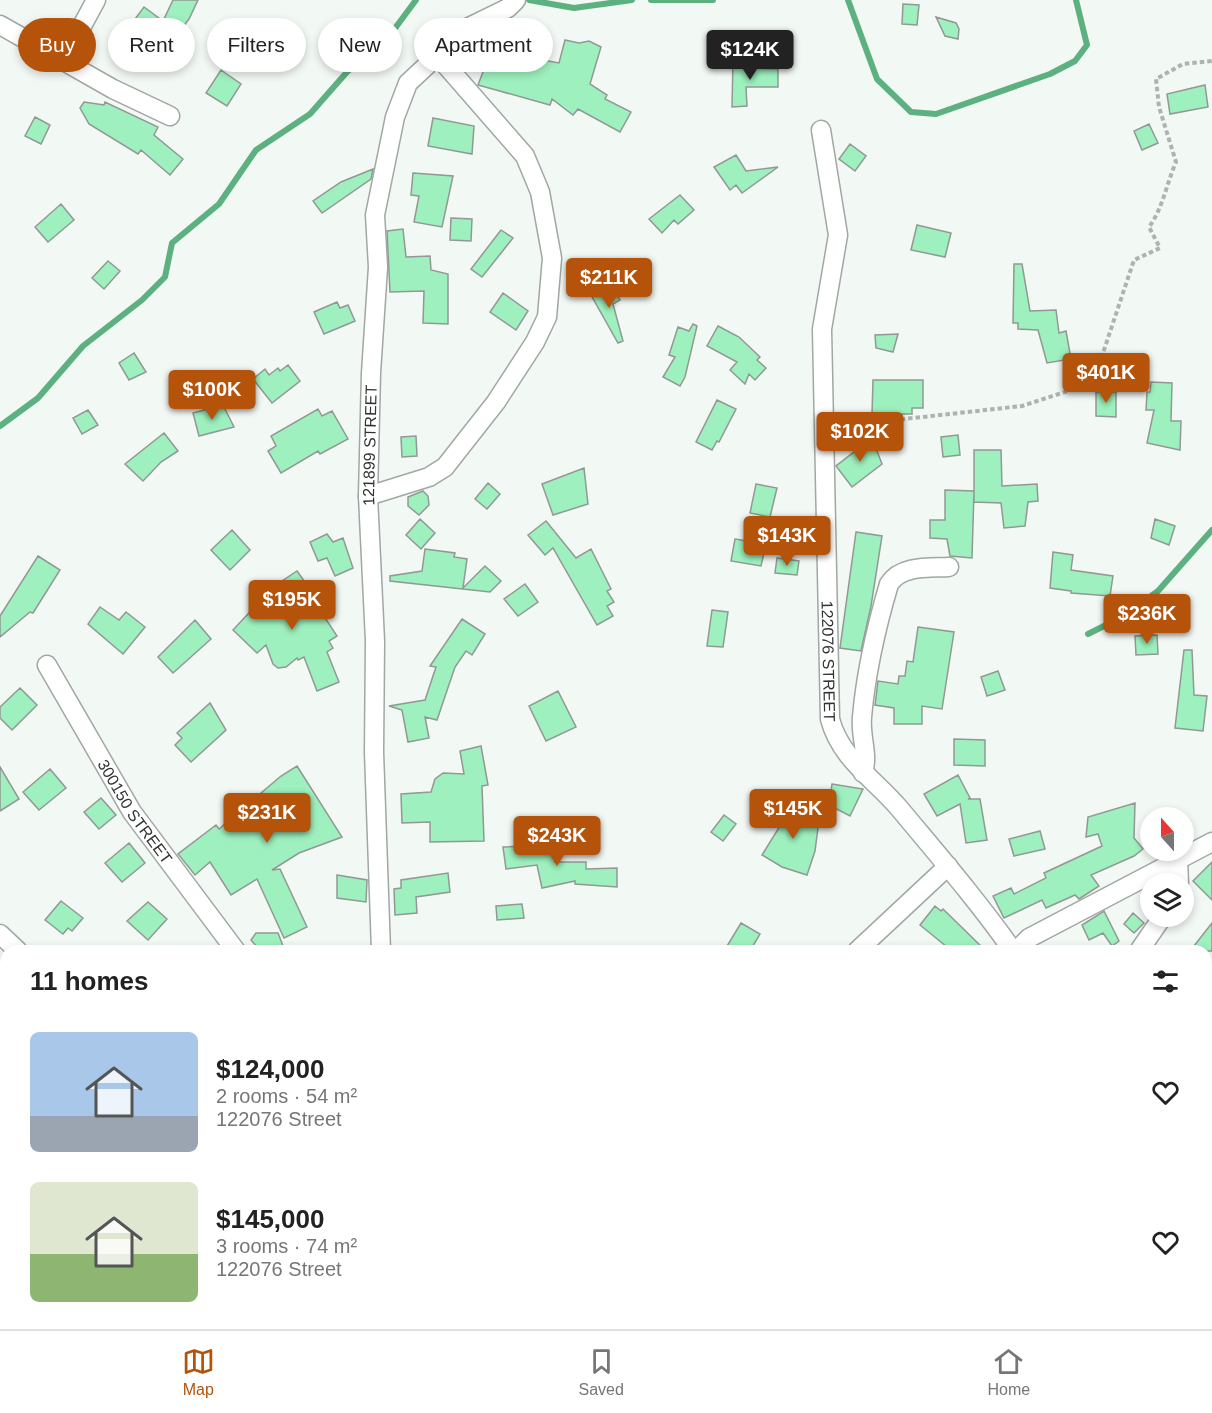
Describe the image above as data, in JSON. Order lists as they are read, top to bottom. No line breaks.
{"streets":{"street":["121899 STREET","122076 STREET","300150 STREET"]},"north":"top","page":{"chip":["Buy","Rent","Filters","New","Apartment"],"price":["$124K","$211K","$401K","$100K","$102K","$143K","$195K","$236K","$145K","$231K","$243K"],"heading":"11 homes","list":[{"name":"$124,000","note":"2 rooms · 54 m² · 122076 Street"},{"name":"$145,000","note":"3 rooms · 74 m² · 122076 Street"}],"tabs":["Map","Saved","Home"]}}
